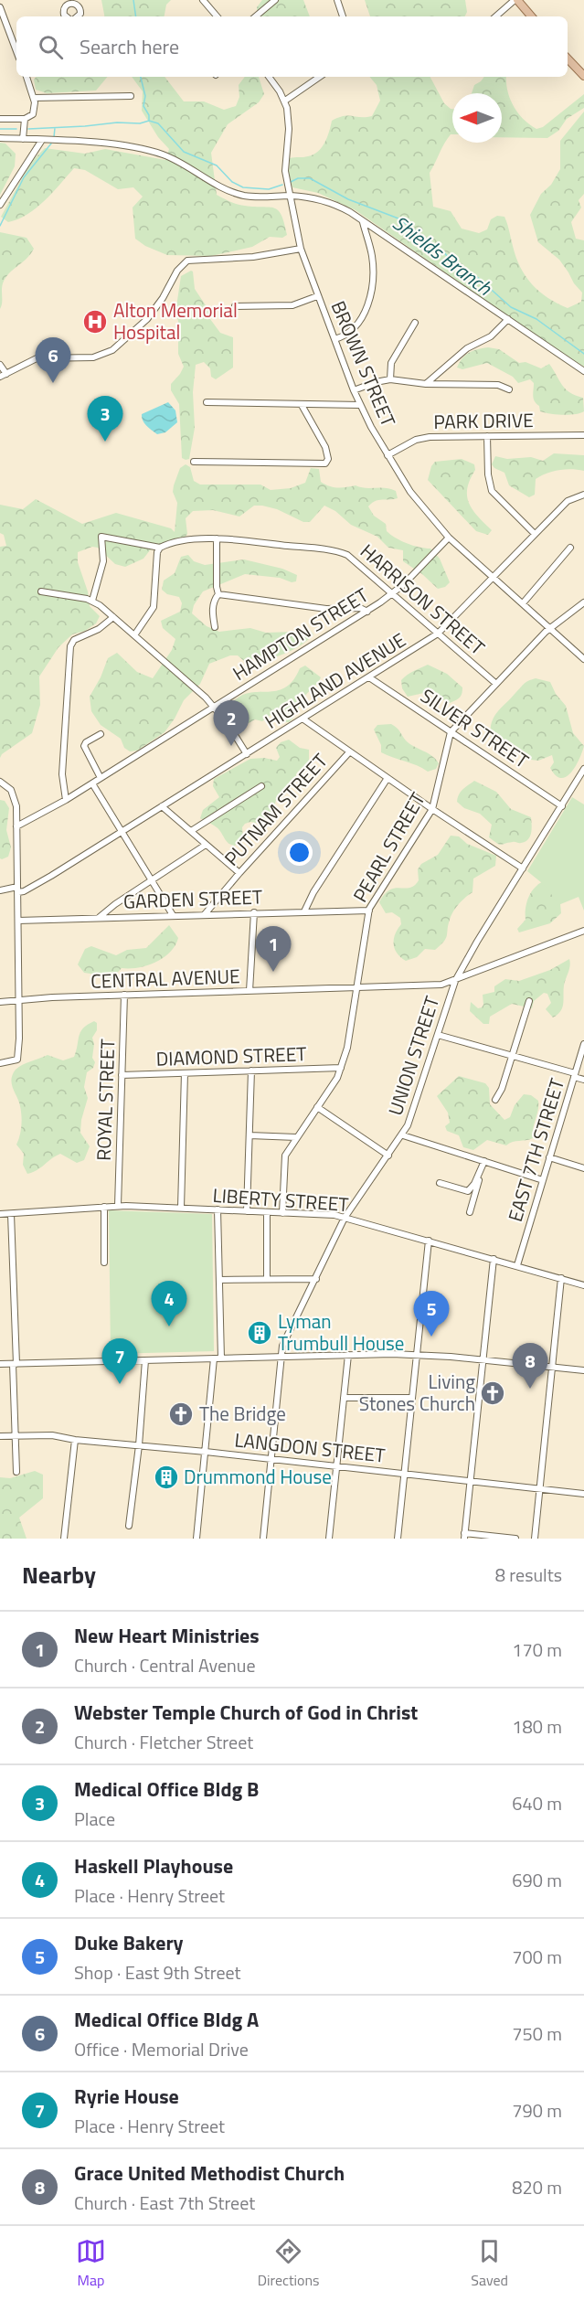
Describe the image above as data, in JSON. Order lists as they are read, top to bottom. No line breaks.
{"streets":{"street":["BROWN STREET","PARK DRIVE","HARRISON STREET","HAMPTON STREET","HIGHLAND AVENUE","SILVER STREET","PUTNAM STREET","PEARL STREET","GARDEN STREET","CENTRAL AVENUE","UNION STREET","DIAMOND STREET","ROYAL STREET","EAST 7TH STREET","LIBERTY STREET","LANGDON STREET"]},"crossings":[["BROWN STREET","PARK DRIVE"],["BROWN STREET","HAMPTON STREET"],["BROWN STREET","HIGHLAND AVENUE"],["BROWN STREET","PEARL STREET"],["HARRISON STREET","HAMPTON STREET"],["HARRISON STREET","HIGHLAND AVENUE"],["HARRISON STREET","PEARL STREET"],["HIGHLAND AVENUE","SILVER STREET"],["SILVER STREET","PEARL STREET"],["SILVER STREET","UNION STREET"],["PUTNAM STREET","GARDEN STREET"],["PEARL STREET","GARDEN STREET"],["PEARL STREET","CENTRAL AVENUE"],["PEARL STREET","DIAMOND STREET"],["PEARL STREET","LIBERTY STREET"],["CENTRAL AVENUE","UNION STREET"],["CENTRAL AVENUE","ROYAL STREET"],["UNION STREET","LIBERTY STREET"],["UNION STREET","LANGDON STREET"],["DIAMOND STREET","ROYAL STREET"],["ROYAL STREET","LIBERTY STREET"],["EAST 7TH STREET","LIBERTY STREET"]],"water":["Shields Branch"],"places":{"hospital":["Alton Memorial Hospital"],"building":["Lyman Trumbull House","Drummond House"],"church":["Living Stones Church","The Bridge"]},"north":"left","page":{"search":"Search here","pins":["6","3","2","1","4","5","7","8"],"heading":["Nearby","8 results"],"list":[{"mark":"1","name":"New Heart Ministries","note":"Church · Central Avenue","value":"170 m"},{"mark":"2","name":"Webster Temple Church of God in Christ","note":"Church · Fletcher Street","value":"180 m"},{"mark":"3","name":"Medical Office Bldg B","note":"Place","value":"640 m"},{"mark":"4","name":"Haskell Playhouse","note":"Place · Henry Street","value":"690 m"},{"mark":"5","name":"Duke Bakery","note":"Shop · East 9th Street","value":"700 m"},{"mark":"6","name":"Medical Office Bldg A","note":"Office · Memorial Drive","value":"750 m"},{"mark":"7","name":"Ryrie House","note":"Place · Henry Street","value":"790 m"},{"mark":"8","name":"Grace United Methodist Church","note":"Church · East 7th Street","value":"820 m"}],"nav":["Map","Directions","Saved"]}}
